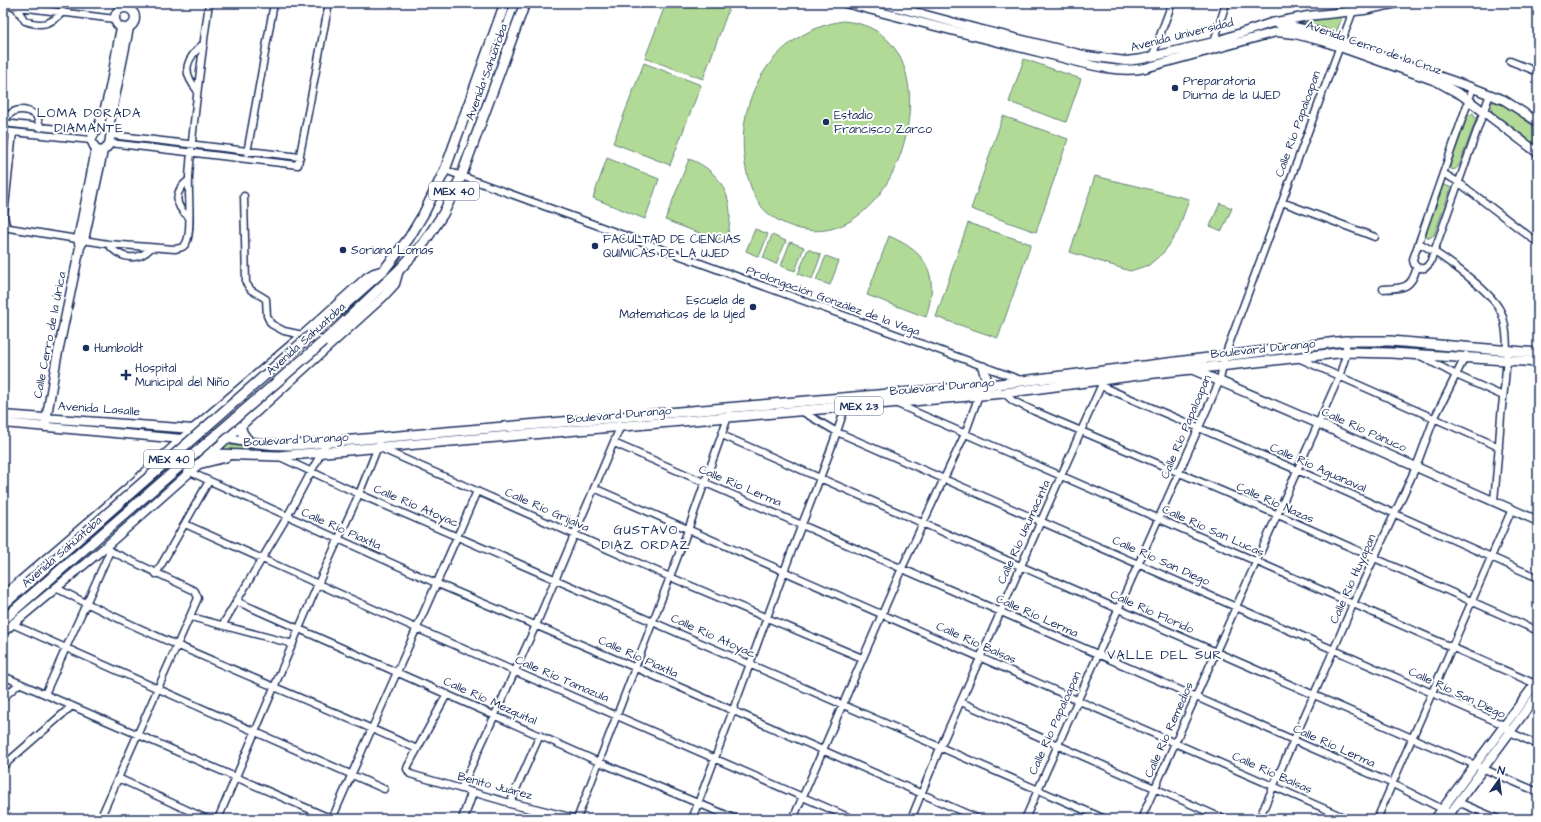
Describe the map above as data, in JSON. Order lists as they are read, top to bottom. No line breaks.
{"streets":{"main road":["Avenida Sahuatoba","MEX 40","Boulevard Durango","MEX 23"],"street":["Avenida Universidad","Avenida Cerro de la Cruz","Calle Río Papaloapan","Prolongación González de la Vega","Calle Cerro de la Úrica","Avenida Lasalle","Calle Río Pánuco","Calle Río Aguanaval","Calle Río Lerma","Calle Río Nazas","Calle Río Atoyac","Calle Río Grijalva","Calle Río Piaxtla","Calle Río San Lucas","Calle Río Usumacinta","Calle Río San Diego","Calle Río Huyapan","Calle Río Florido","Calle Río Balsas","Calle Río Tamazula","Calle Río Mezquital","Calle Río Remedios","Benito Juárez"]},"crossings":[["Avenida Universidad","Avenida Cerro de la Cruz"],["Avenida Universidad","Calle Río Papaloapan"],["Avenida Cerro de la Cruz","Calle Río Papaloapan"],["Avenida Sahuatoba","Prolongación González de la Vega"],["Calle Río Papaloapan","Boulevard Durango"],["Calle Río Papaloapan","Calle Río Pánuco"],["Calle Río Papaloapan","Calle Río Aguanaval"],["Calle Río Papaloapan","Calle Río Lerma"],["Calle Río Papaloapan","Calle Río Nazas"],["Calle Río Papaloapan","Calle Río Atoyac"],["Calle Río Papaloapan","Calle Río San Lucas"],["Calle Río Papaloapan","Calle Río San Diego"],["Calle Río Papaloapan","Calle Río Florido"],["Calle Río Papaloapan","Calle Río Balsas"],["Prolongación González de la Vega","Boulevard Durango"],["Calle Cerro de la Úrica","Avenida Lasalle"],["Boulevard Durango","Avenida Lasalle"],["Boulevard Durango","Calle Río Pánuco"],["Boulevard Durango","Calle Río Aguanaval"],["Boulevard Durango","Calle Río Nazas"],["Boulevard Durango","Calle Río Atoyac"],["Boulevard Durango","Calle Río Grijalva"],["Boulevard Durango","Calle Río San Lucas"],["Boulevard Durango","Calle Río Usumacinta"],["Boulevard Durango","Calle Río San Diego"],["Boulevard Durango","Calle Río Huyapan"],["Boulevard Durango","Calle Río Remedios"],["Calle Río Pánuco","Calle Río Huyapan"],["Calle Río Pánuco","Calle Río Remedios"],["Calle Río Aguanaval","Calle Río Usumacinta"],["Calle Río Aguanaval","Calle Río Huyapan"],["Calle Río Aguanaval","Calle Río Remedios"],["Calle Río Lerma","Calle Río Usumacinta"],["Calle Río Lerma","Calle Río Huyapan"],["Calle Río Lerma","Calle Río Remedios"],["Calle Río Nazas","Calle Río Usumacinta"],["Calle Río Nazas","Calle Río Huyapan"],["Calle Río Nazas","Calle Río Remedios"],["Calle Río Atoyac","Calle Río Usumacinta"],["Calle Río Piaxtla","Calle Río Usumacinta"],["Calle Río San Lucas","Calle Río Usumacinta"],["Calle Río San Lucas","Calle Río Huyapan"],["Calle Río San Lucas","Calle Río Remedios"],["Calle Río Usumacinta","Calle Río San Diego"],["Calle Río Usumacinta","Calle Río Florido"],["Calle Río Usumacinta","Calle Río Balsas"],["Calle Río San Diego","Calle Río Huyapan"],["Calle Río San Diego","Calle Río Remedios"],["Calle Río Huyapan","Calle Río Florido"],["Calle Río Huyapan","Calle Río Balsas"],["Calle Río Florido","Calle Río Remedios"],["Calle Río Balsas","Calle Río Remedios"]],"districts":["LOMA DORADA DIAMANTE","GUSTAVO DIAZ ORDAZ","VALLE DEL SUR"],"places":{"other":["Preparatoria Diurna de la UJED","Estadio Francisco Zarco","FACULTAD DE CIENCIAS QUIMICAS DE LA UJED","Soriana Lomas","Escuela de Matematicas de la Ujed","Humboldt"],"health":["Hospital Municipal del Niño"]},"north":"top"}
